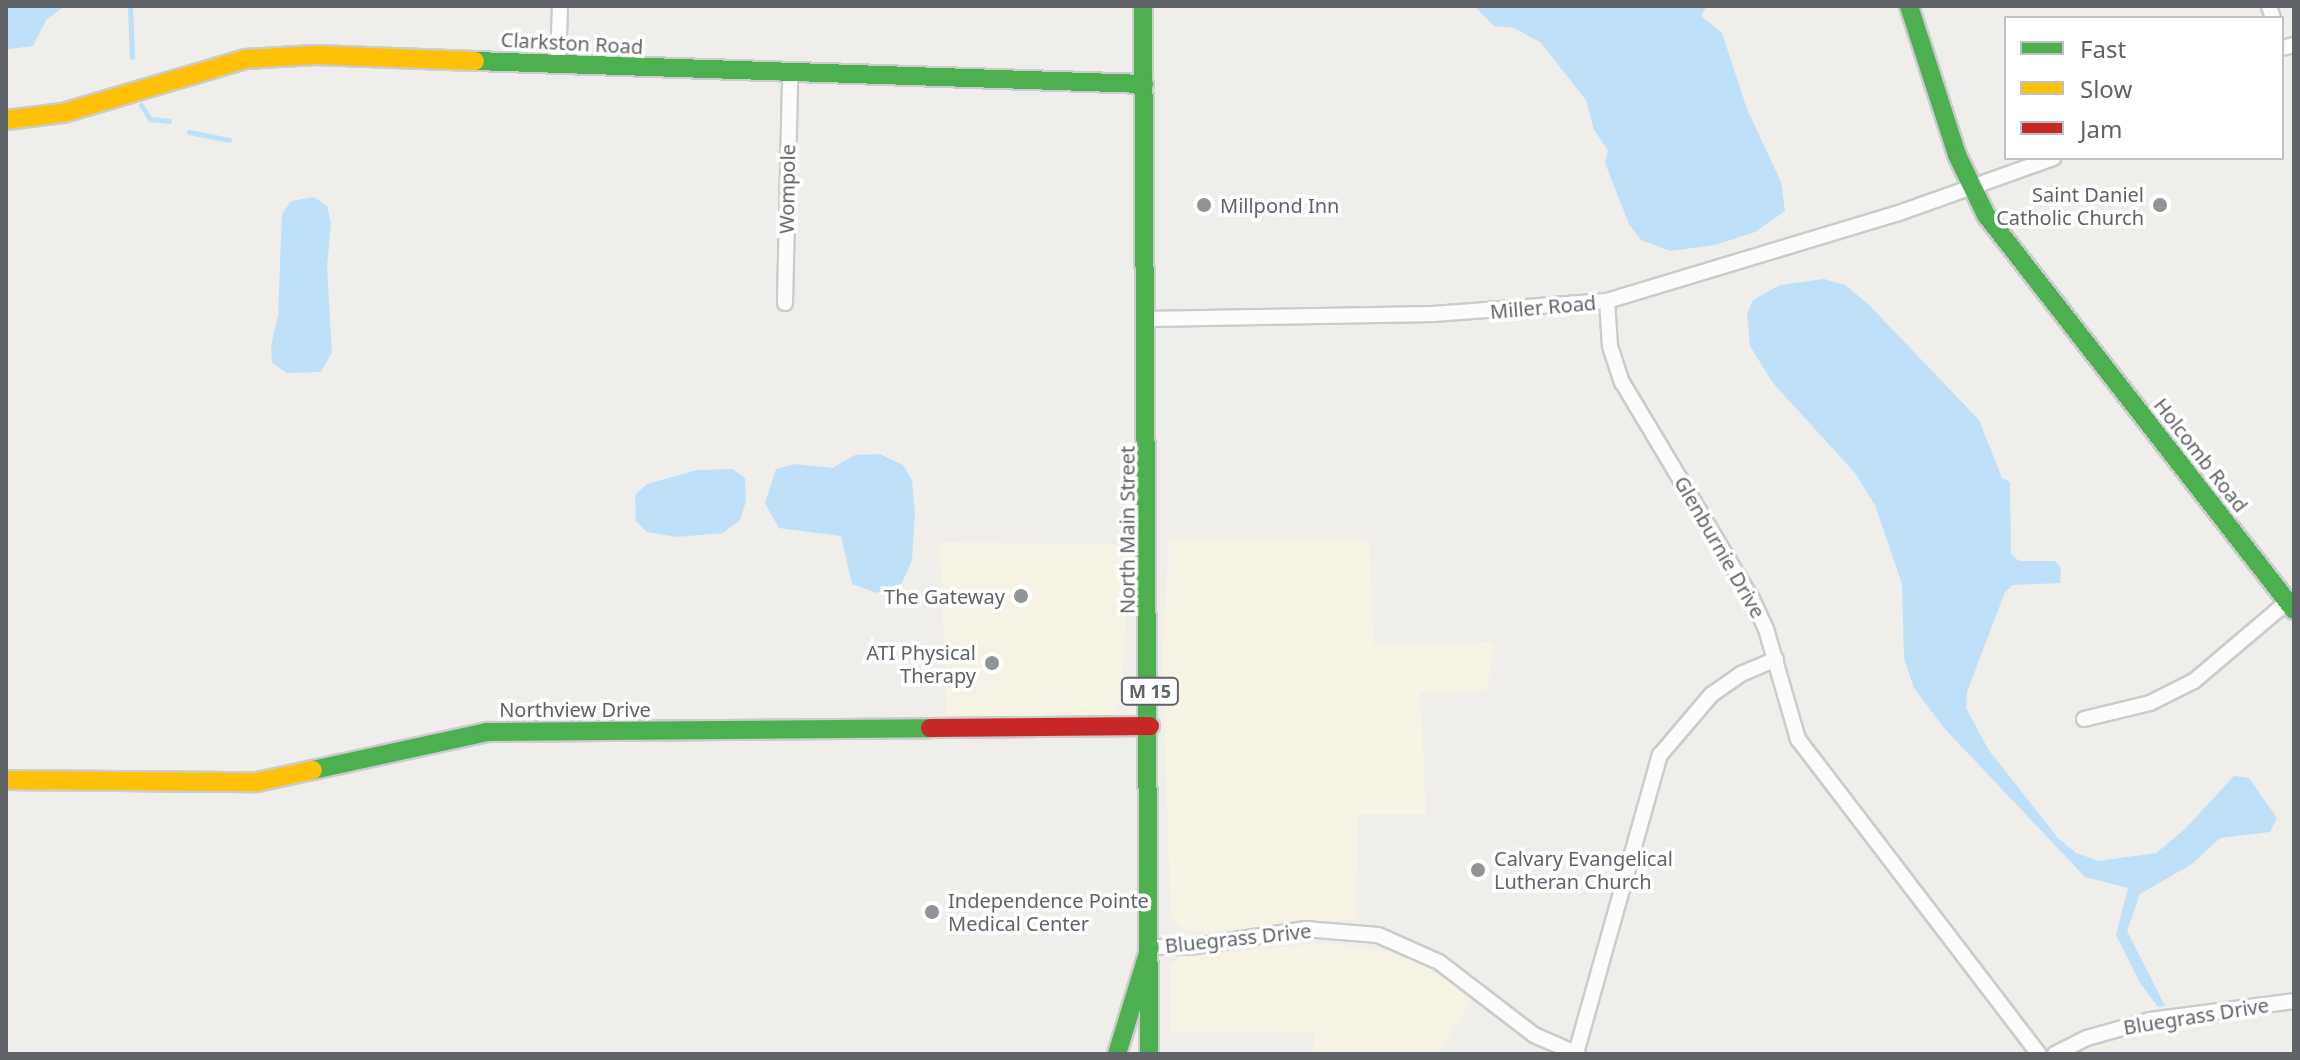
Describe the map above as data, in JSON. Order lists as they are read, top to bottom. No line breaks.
{"streets":{"main road":["Clarkston Road","Holcomb Road","North Main Street","M 15","Northview Drive"],"street":["Wompole","Miller Road","Glenburnie Drive","Bluegrass Drive"]},"crossings":[["Clarkston Road","Wompole"],["Clarkston Road","North Main Street"],["Miller Road","Holcomb Road"],["Miller Road","North Main Street"],["Miller Road","Glenburnie Drive"],["North Main Street","Northview Drive"],["North Main Street","Bluegrass Drive"]],"places":["Millpond Inn","Saint Daniel Catholic Church","The Gateway","ATI Physical Therapy","Calvary Evangelical Lutheran Church","Independence Pointe Medical Center"],"legend":["Fast","Slow","Jam"]}
